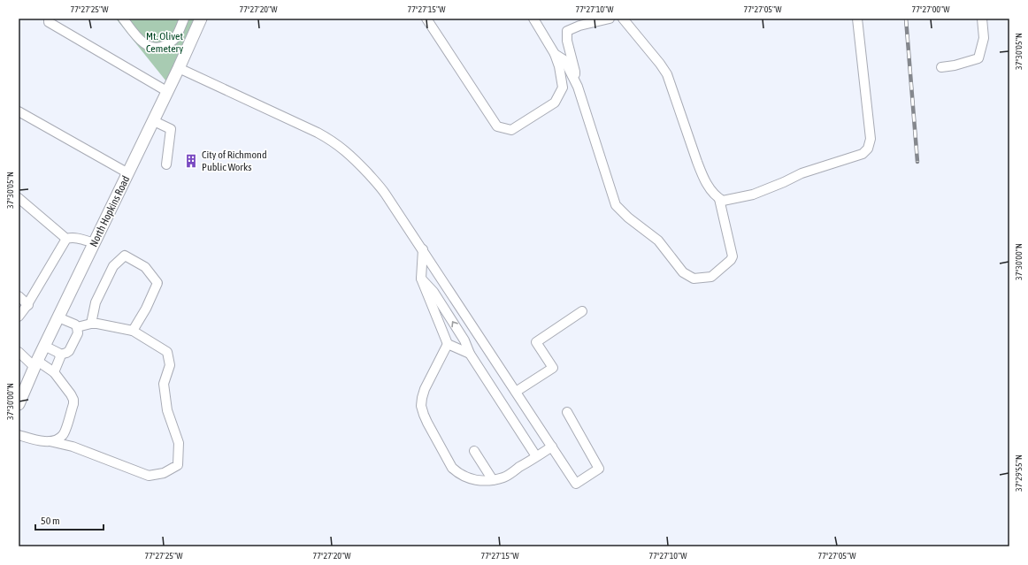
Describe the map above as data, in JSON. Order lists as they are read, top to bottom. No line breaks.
{"streets":{"main road":["North Hopkins Road"]},"parks":["Mt. Olivet Cemetery"],"places":{"building":["City of Richmond Public Works"]},"scale_bar":"50 m","coordinates":["77°27'25\"W","77°27'20\"W","77°27'15\"W","77°27'10\"W","77°27'05\"W","77°27'00\"W","37°30'05\"N","37°30'00\"N","37°29'55\"N"]}
